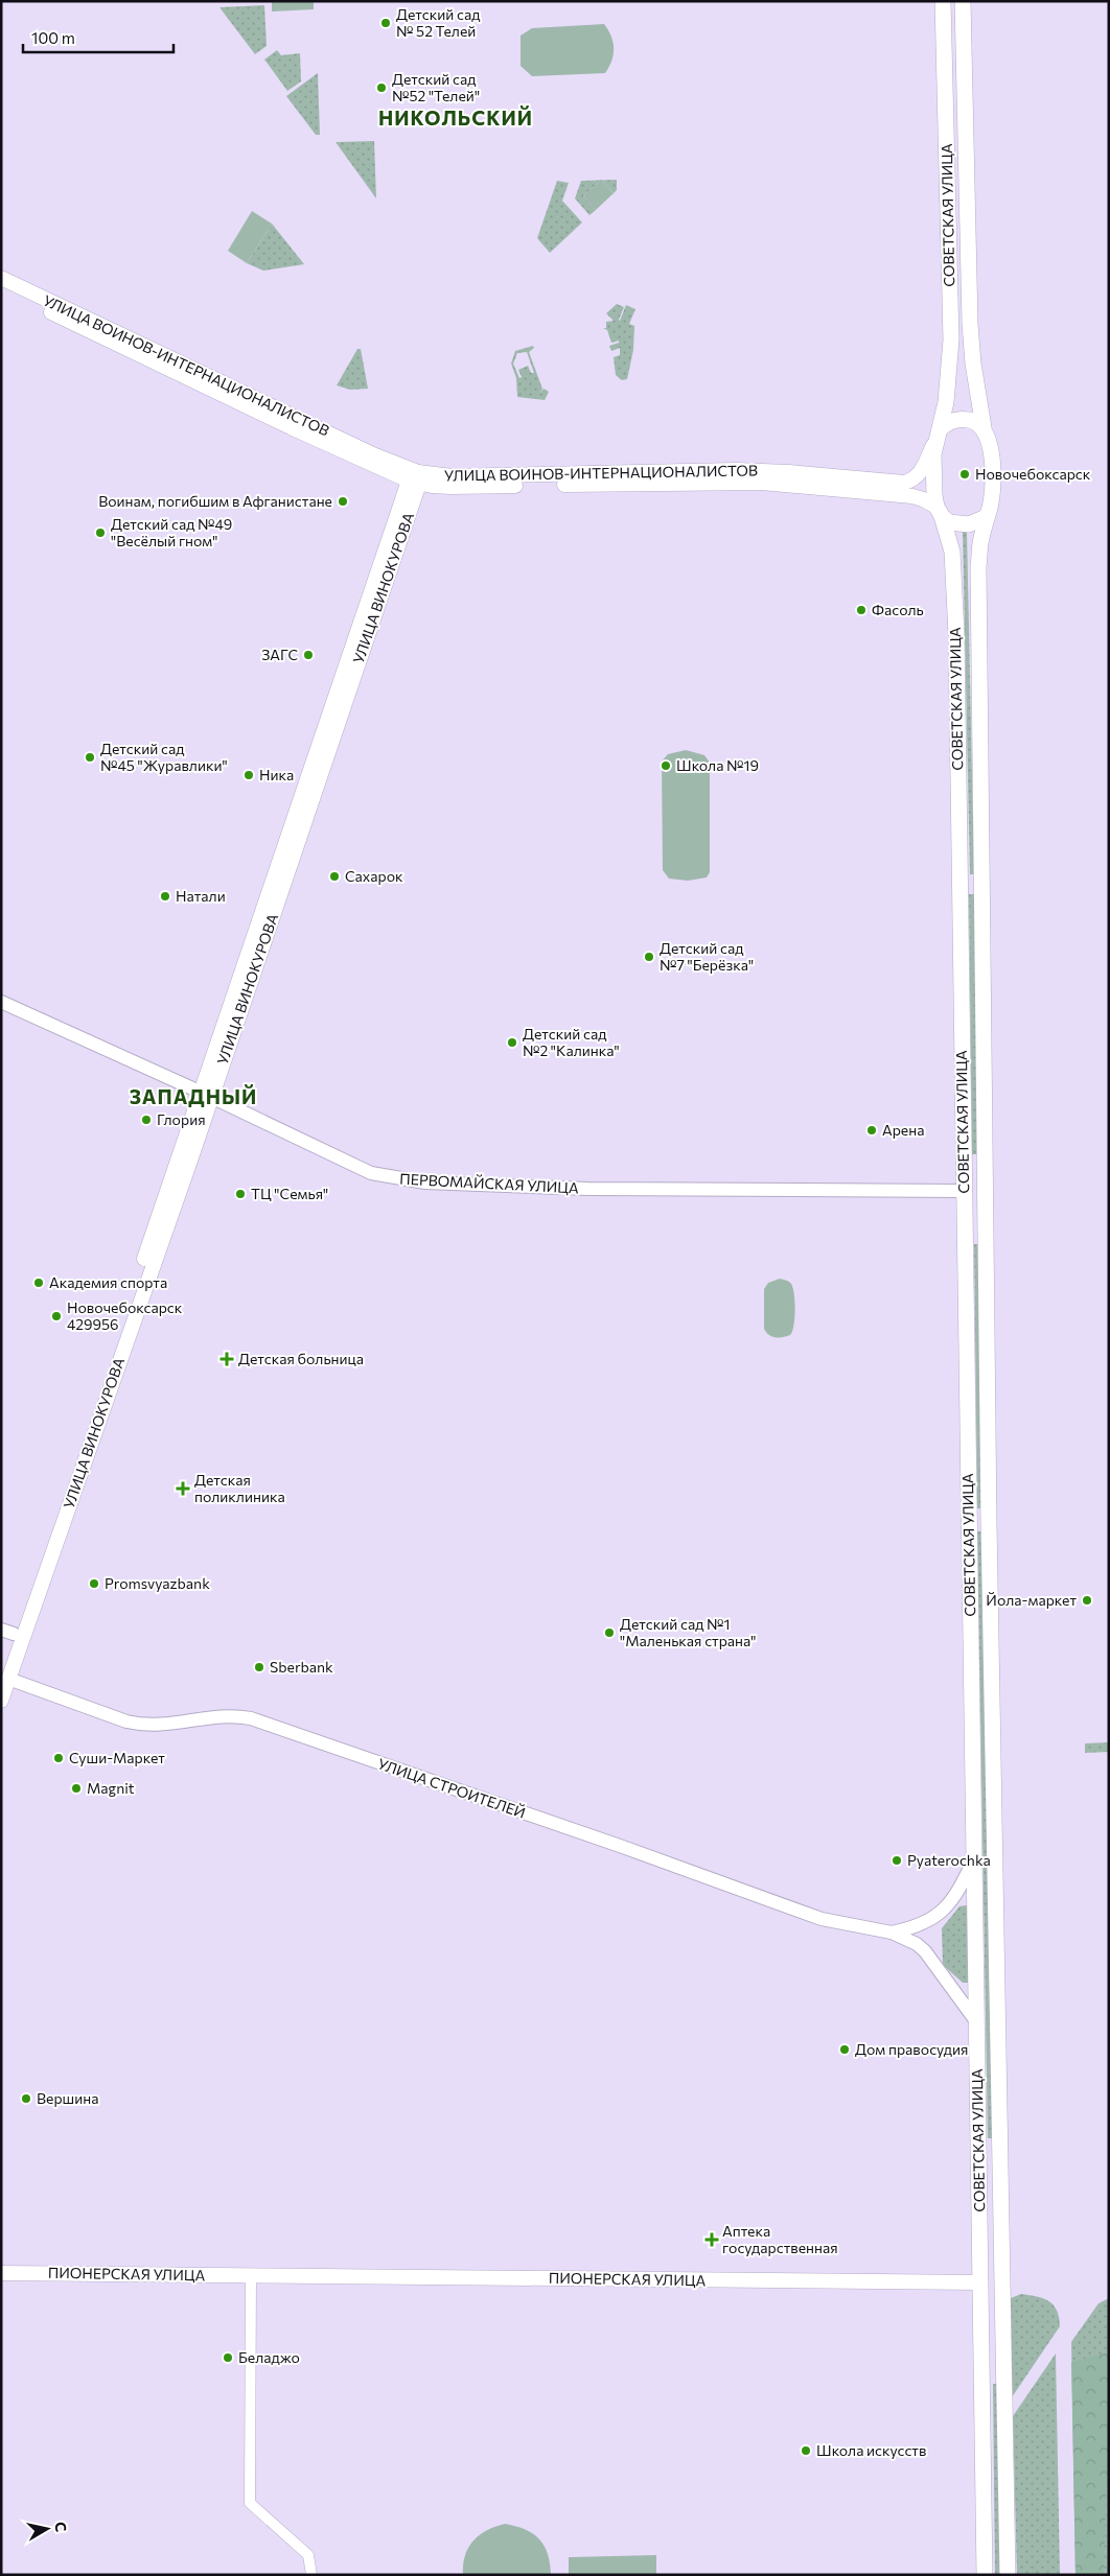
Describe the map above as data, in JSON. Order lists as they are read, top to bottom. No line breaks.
{"streets":{"main road":["СОВЕТСКАЯ УЛИЦА","УЛИЦА ВОИНОВ-ИНТЕРНАЦИОНАЛИСТОВ","УЛИЦА ВИНОКУРОВА","ПЕРВОМАЙСКАЯ УЛИЦА","ПИОНЕРСКАЯ УЛИЦА"],"street":["УЛИЦА СТРОИТЕЛЕЙ"]},"crossings":[["СОВЕТСКАЯ УЛИЦА","УЛИЦА ВОИНОВ-ИНТЕРНАЦИОНАЛИСТОВ"],["СОВЕТСКАЯ УЛИЦА","ПЕРВОМАЙСКАЯ УЛИЦА"],["СОВЕТСКАЯ УЛИЦА","УЛИЦА СТРОИТЕЛЕЙ"],["СОВЕТСКАЯ УЛИЦА","ПИОНЕРСКАЯ УЛИЦА"],["УЛИЦА ВОИНОВ-ИНТЕРНАЦИОНАЛИСТОВ","УЛИЦА ВИНОКУРОВА"],["УЛИЦА ВИНОКУРОВА","ПЕРВОМАЙСКАЯ УЛИЦА"],["УЛИЦА ВИНОКУРОВА","УЛИЦА СТРОИТЕЛЕЙ"]],"districts":["НИКОЛЬСКИЙ","ЗАПАДНЫЙ"],"places":{"other":["Детский сад № 52 Телей","Детский сад №52 \"Телей\"","Новочебоксарск","Воинам, погибшим в Афганистане","Детский сад №49 \"Весёлый гном\"","Фасоль","ЗАГС","Детский сад №45 \"Журавлики\"","Школа №19","Ника","Сахарок","Натали","Детский сад №7 \"Берёзка\"","Детский сад №2 \"Калинка\"","Глория","Арена","ТЦ \"Семья\"","Академия спорта","Новочебоксарск 429956","Promsvyazbank","Йола-маркет","Детский сад №1 \"Маленькая страна\"","Sberbank","Суши-Маркет","Magnit","Pyaterochka","Дом правосудия","Вершина","Беладжо","Школа искусств"],"health":["Детская больница","Детская поликлиника","Аптека государственная"]},"scale_bar":"100 m","north":"right"}
